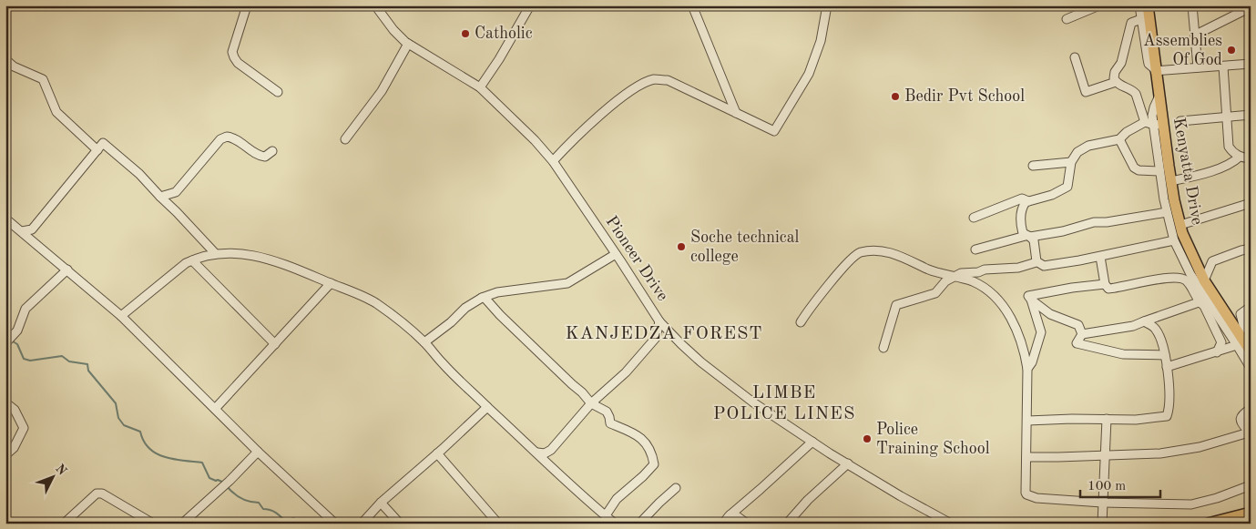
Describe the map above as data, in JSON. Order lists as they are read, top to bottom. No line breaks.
{"streets":{"main road":["Kenyatta Drive"],"street":["Pioneer Drive"]},"districts":["KANJEDZA FOREST","LIMBE POLICE LINES"],"places":["Catholic","Assemblies Of God","Bedir Pvt School","Soche technical college","Police Training School"],"scale_bar":"100 m","north":"top right"}
